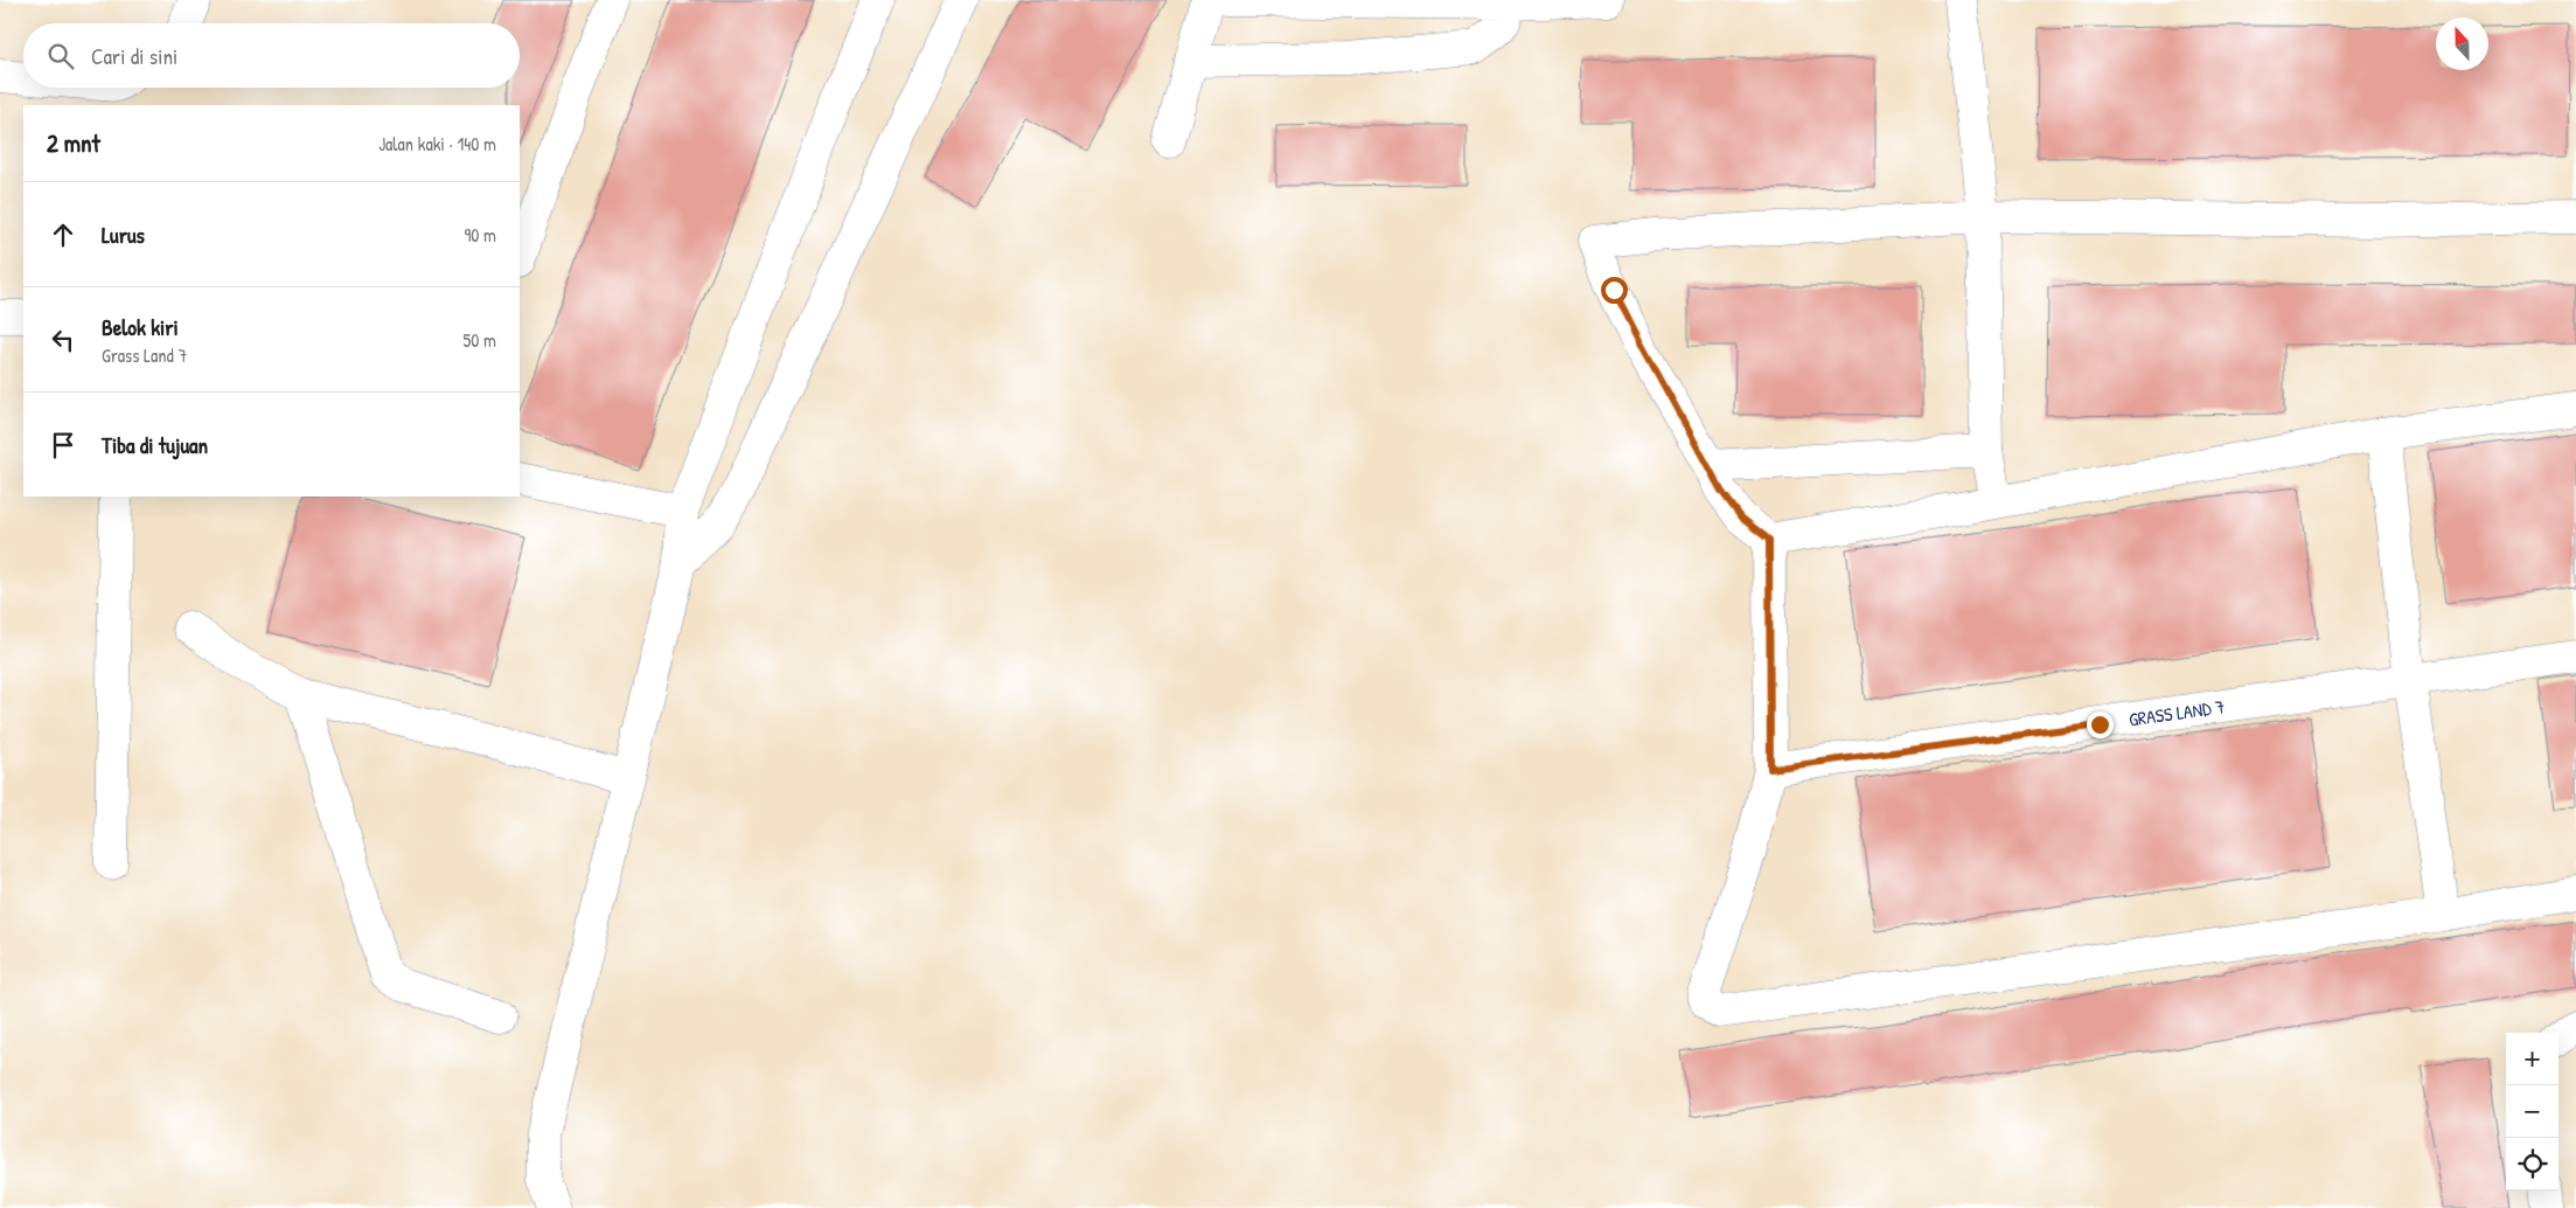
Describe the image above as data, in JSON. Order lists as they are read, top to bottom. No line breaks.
{"streets":{"street":["GRASS LAND 7"]},"north":"top","page":{"search":"Cari di sini","heading":["2 mnt","Jalan kaki · 140 m"],"list":[["Lurus","90 m"],["Belok kiri","Grass Land 7","50 m"],"Tiba di tujuan"],"map_buttons":["+","−"]}}
